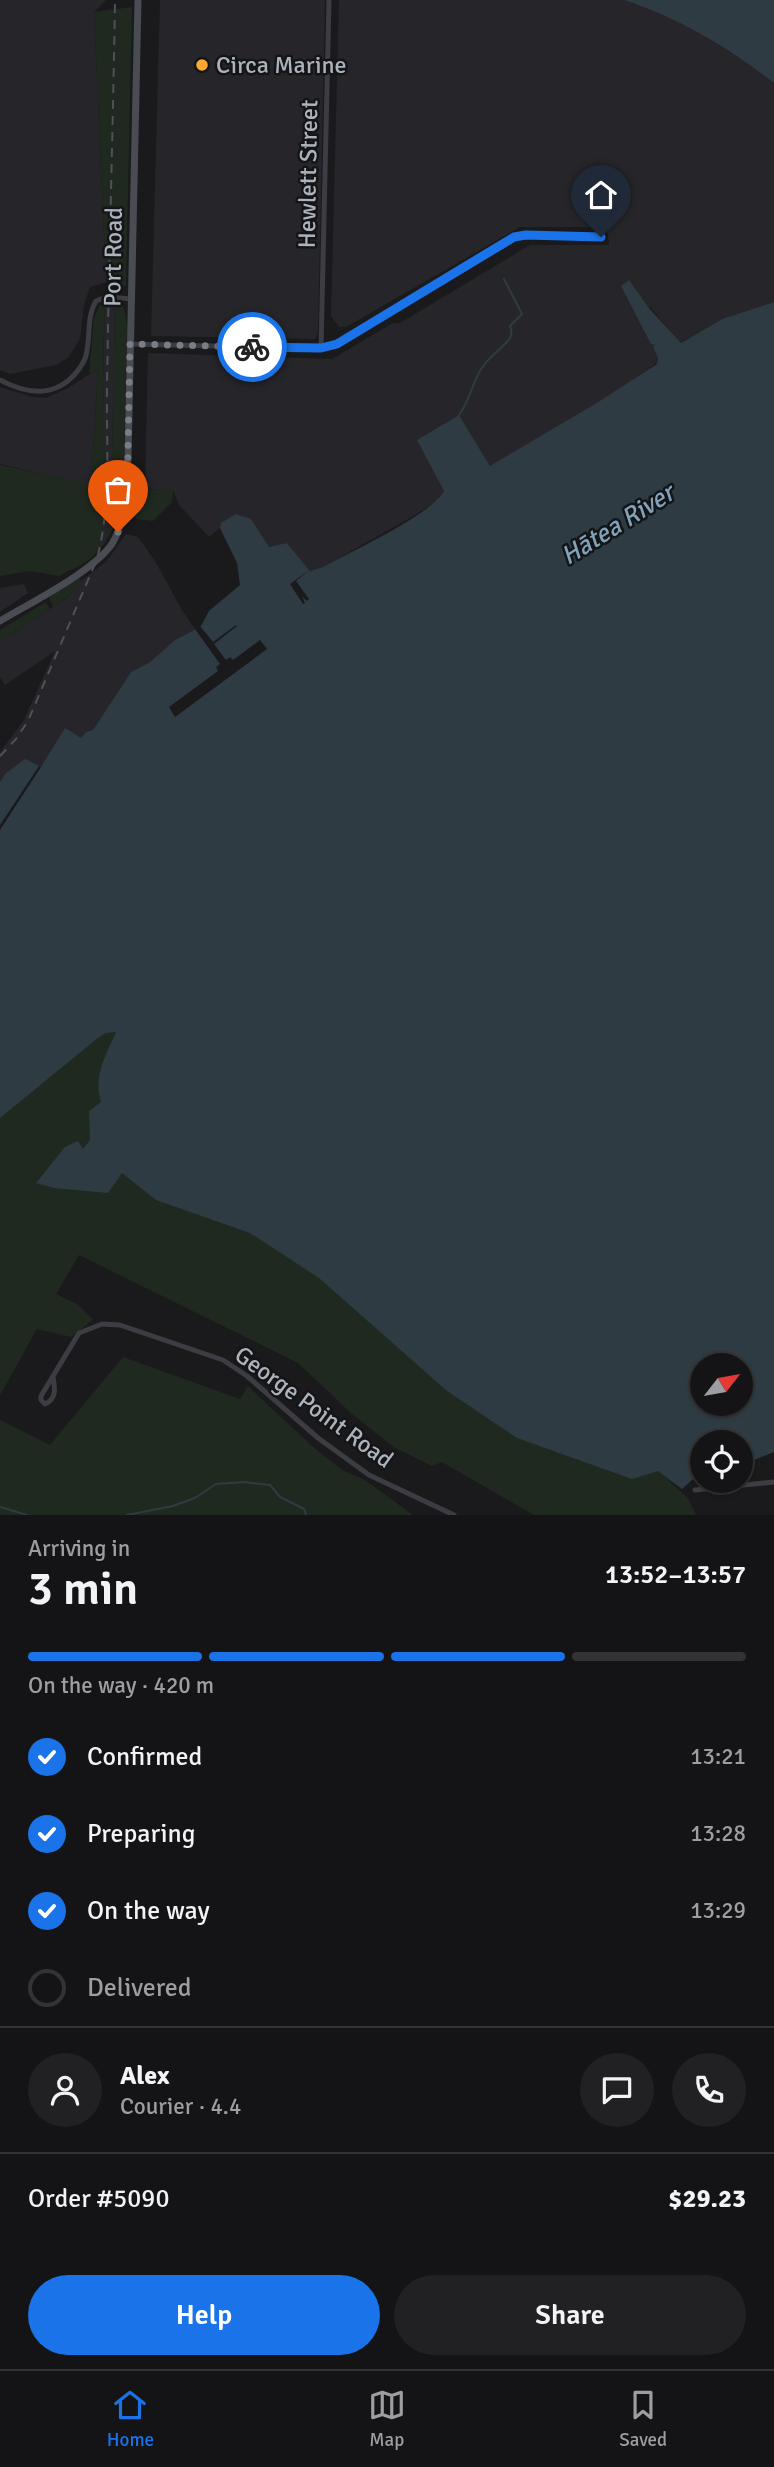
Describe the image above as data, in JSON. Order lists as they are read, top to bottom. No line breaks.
{"streets":{"main road":["Port Road"],"street":["Hewlett Street","George Point Road"]},"water":["Hātea River"],"places":["Circa Marine"],"north":"top right","page":{"heading":["3 min","Arriving in","13:52–13:57"],"panel":["Alex","Courier · 4.4","Order #5090","$29.23"],"bar":"On the way · 420 m","list":[["Confirmed","13:21"],["Preparing","13:28"],["On the way","13:29"],"Delivered"],"buttons":["Help","Share"],"tabs":["Home","Map","Saved"]}}
